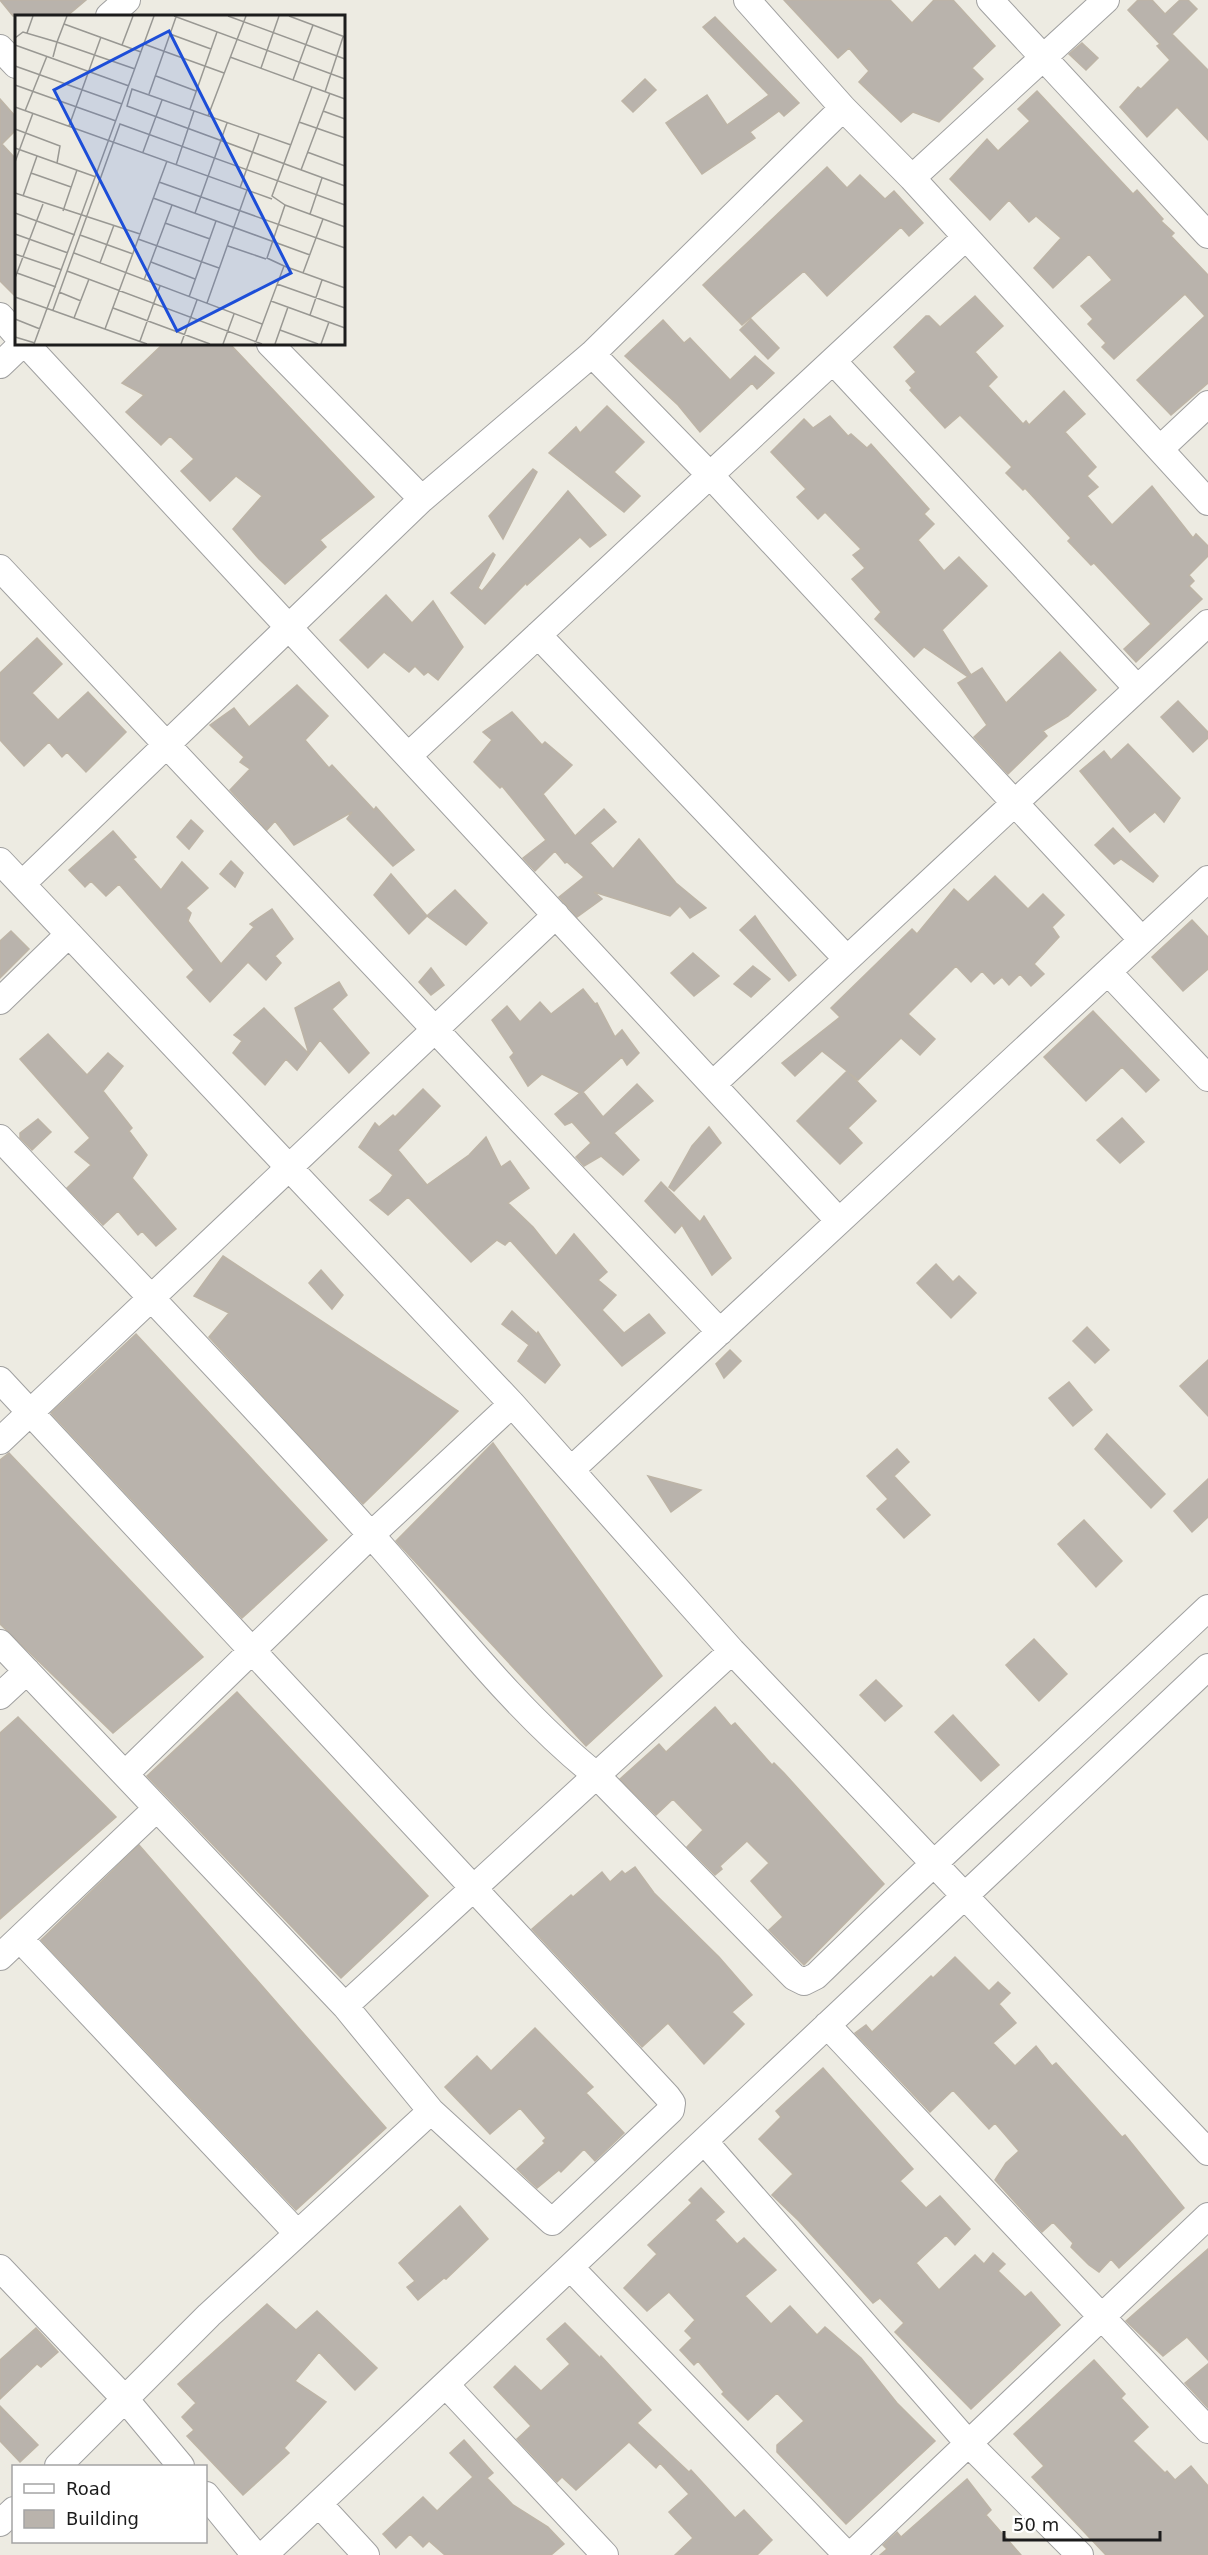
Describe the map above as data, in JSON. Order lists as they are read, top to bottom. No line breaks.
{"legend":["Road","Building"],"scale_bar":"50 m"}
